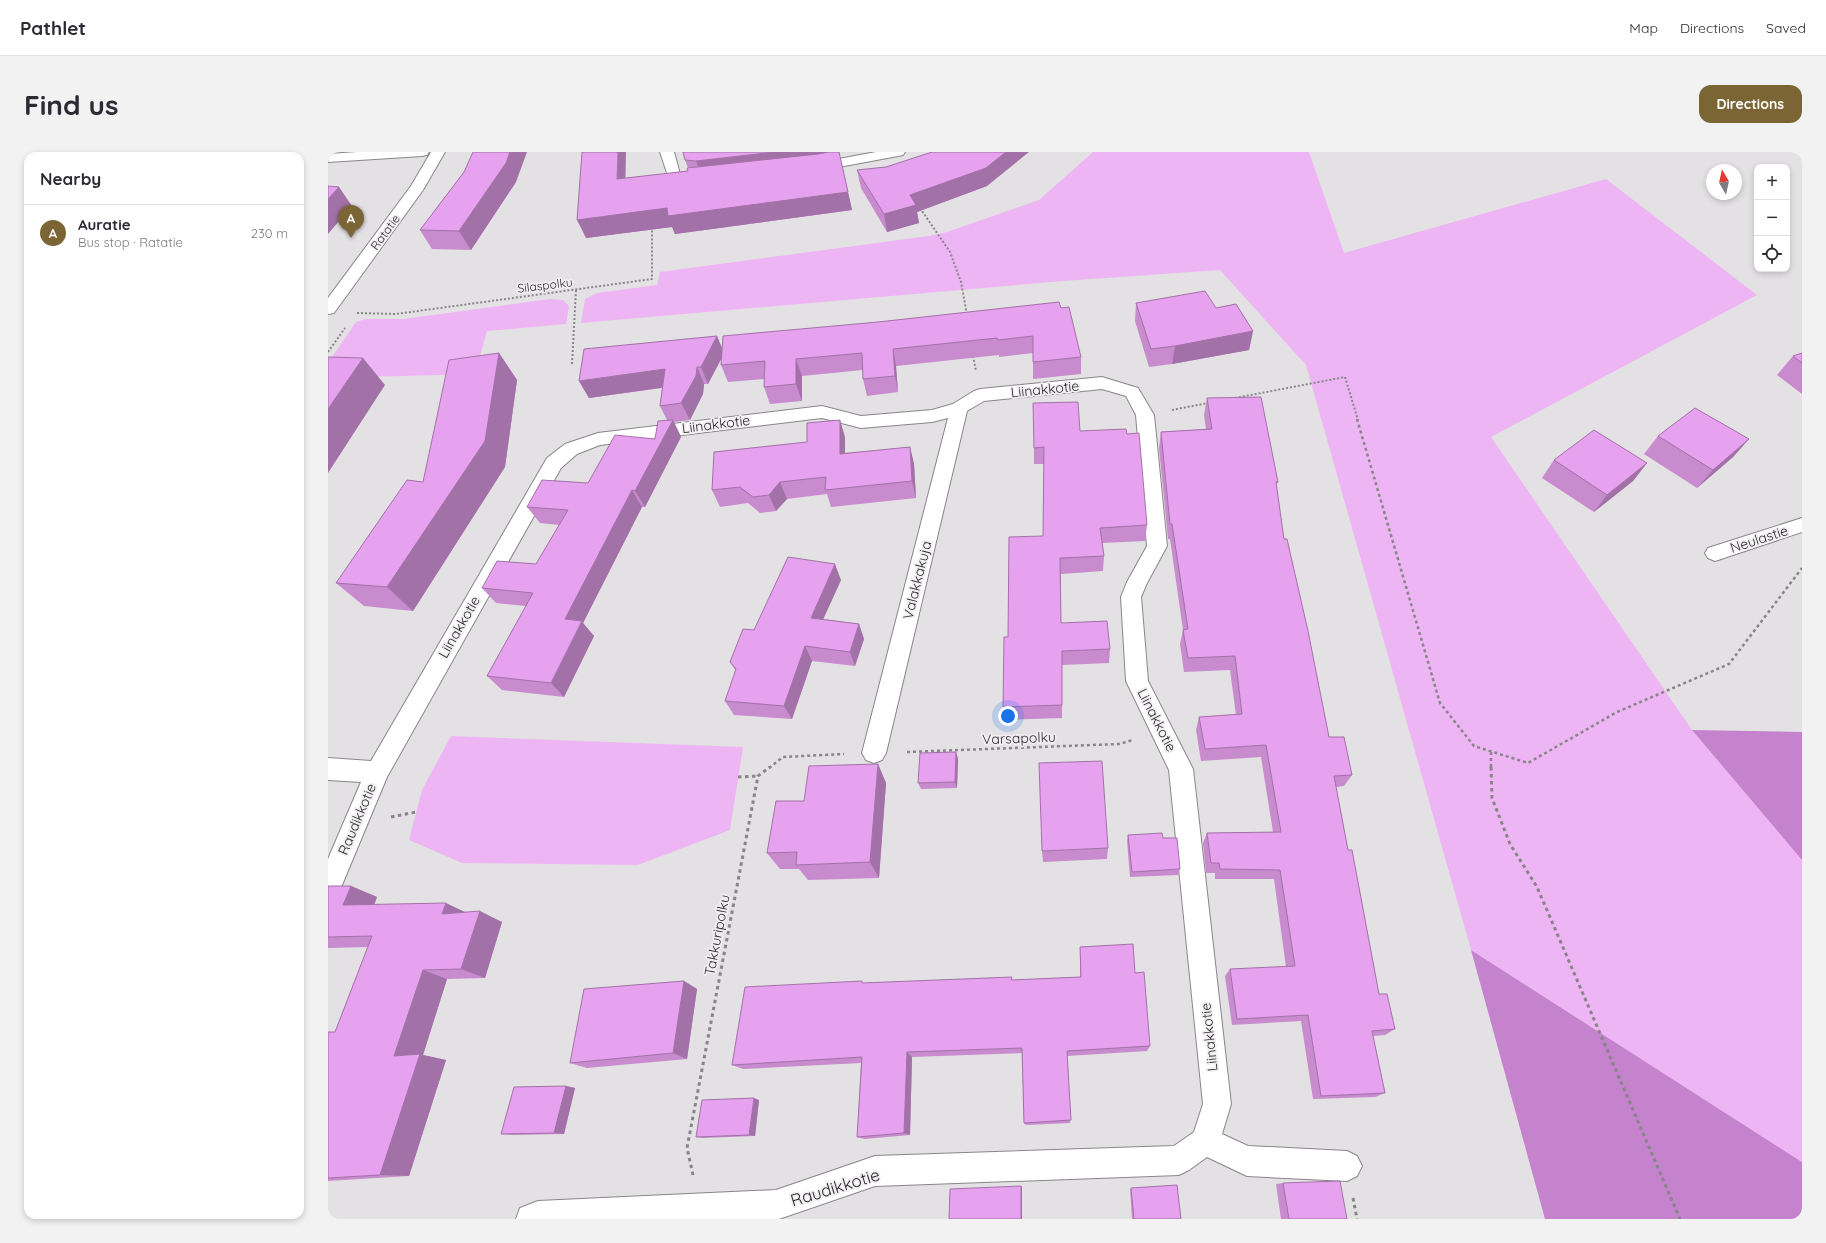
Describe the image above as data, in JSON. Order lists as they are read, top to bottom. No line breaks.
{"streets":{"street":["Ratatie","Liinakkotie","Neulastie","Valakkakuja","Raudikkotie"],"path":["Silaspolku","Varsapolku","Takkuripolku"]},"crossings":[["Liinakkotie","Valakkakuja"],["Liinakkotie","Varsapolku"],["Liinakkotie","Raudikkotie"],["Valakkakuja","Varsapolku"],["Raudikkotie","Takkuripolku"]],"north":"top","page":{"header":"Pathlet","nav":["Map","Directions","Saved"],"buttons":"Directions","title":"Find us","heading":"Nearby","map_buttons":["+","−"],"list":[{"mark":"A","name":"Auratie","note":"Bus stop · Ratatie","value":"230 m"}],"pins":"A"}}
